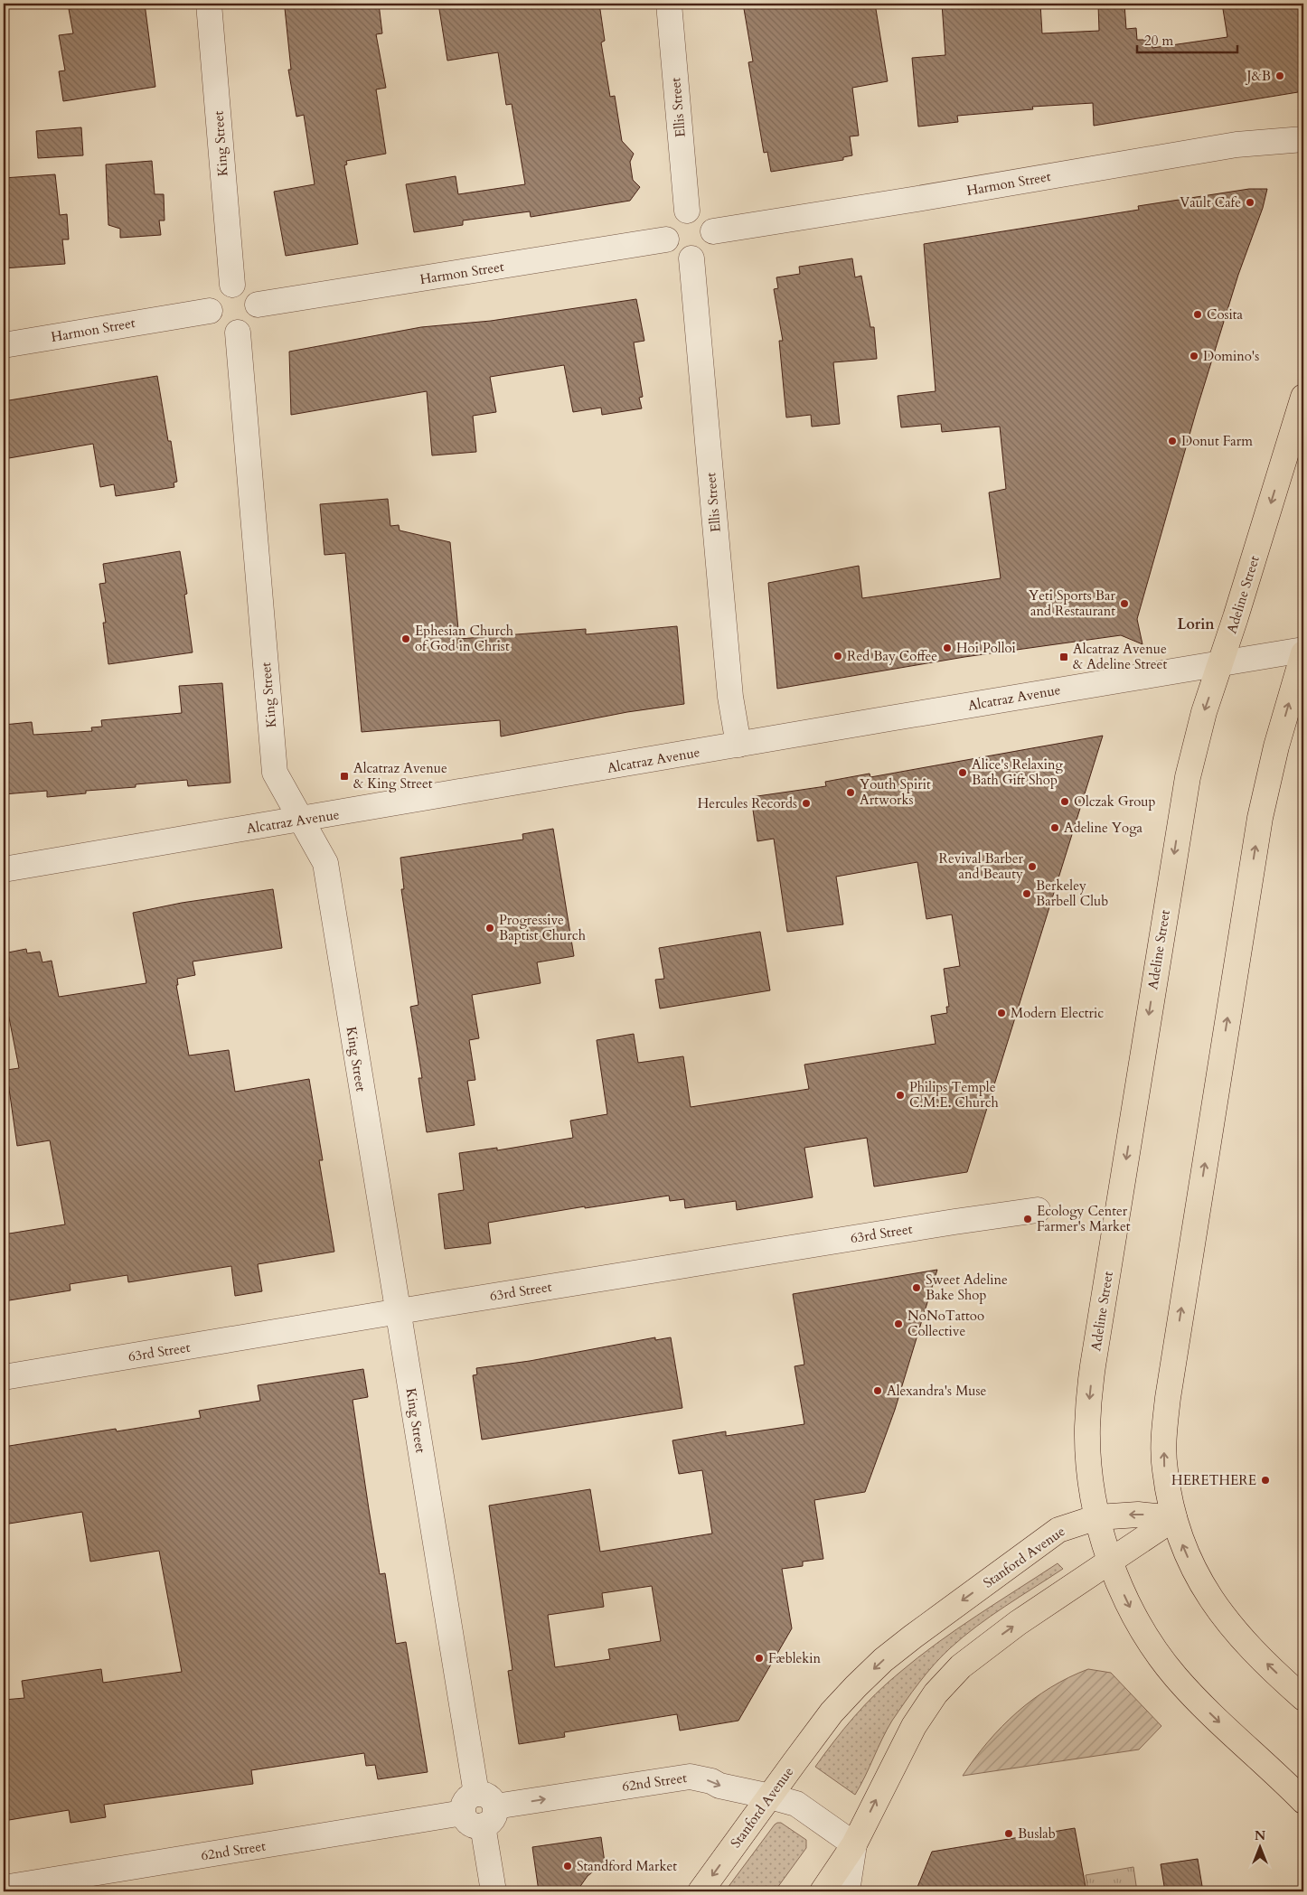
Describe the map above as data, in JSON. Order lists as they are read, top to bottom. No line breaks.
{"streets":{"main road":["Adeline Street","Stanford Avenue"],"street":["Ellis Street","King Street","Harmon Street","Alcatraz Avenue","63rd Street","62nd Street"]},"crossings":[["Ellis Street","Harmon Street"],["Ellis Street","Alcatraz Avenue"],["King Street","Harmon Street"],["King Street","Alcatraz Avenue"],["King Street","63rd Street"],["King Street","62nd Street"],["Adeline Street","Alcatraz Avenue"],["Adeline Street","Stanford Avenue"],["Stanford Avenue","62nd Street"]],"districts":["Lorin"],"places":{"other":["J&B","Vault Cafe","Cosita","Domino's","Donut Farm","Yeti Sports Bar and Restaurant","Ephesian Church of God in Christ","Hoi Polloi","Red Bay Coffee","Alice's Relaxing Bath Gift Shop","Youth Spirit Artworks","Olczak Group","Hercules Records","Adeline Yoga","Revival Barber and Beauty","Berkeley Barbell Club","Progressive Baptist Church","Modern Electric","Philips Temple C.M.E. Church","Ecology Center Farmer's Market","Sweet Adeline Bake Shop","NoNoTattoo Collective","Alexandra's Muse","HERETHERE","Fæblekin","Buslab","Standford Market"],"transit":["Alcatraz Avenue & Adeline Street","Alcatraz Avenue & King Street"]},"scale_bar":"20 m","north":"top"}
